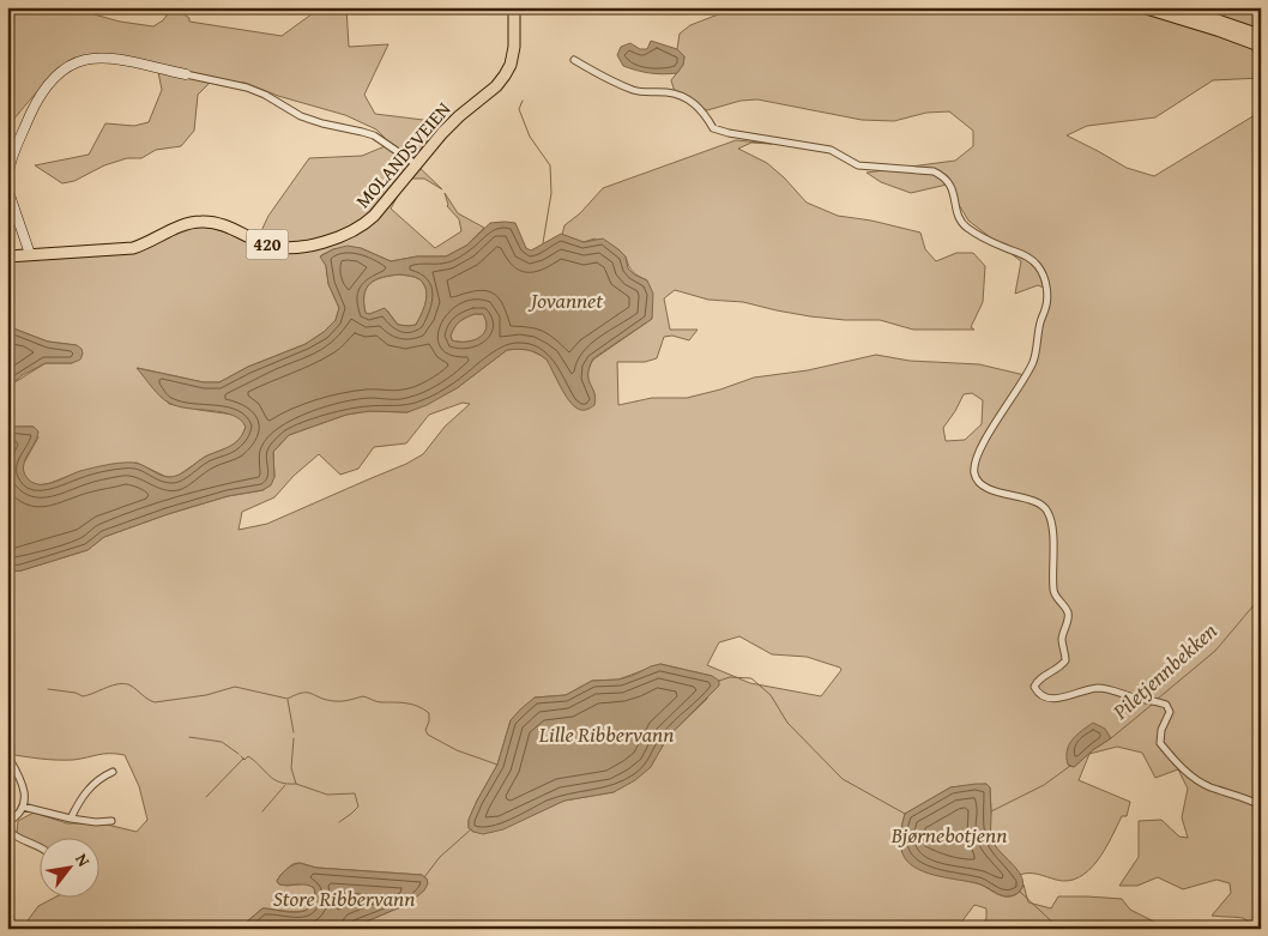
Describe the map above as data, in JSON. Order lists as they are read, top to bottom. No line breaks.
{"streets":{"main road":["MOLANDSVEIEN","420"]},"water":["Jovannet","Piletjennbekken","Lille Ribbervann","Bjørnebotjenn","Store Ribbervann"],"north":"top right"}
